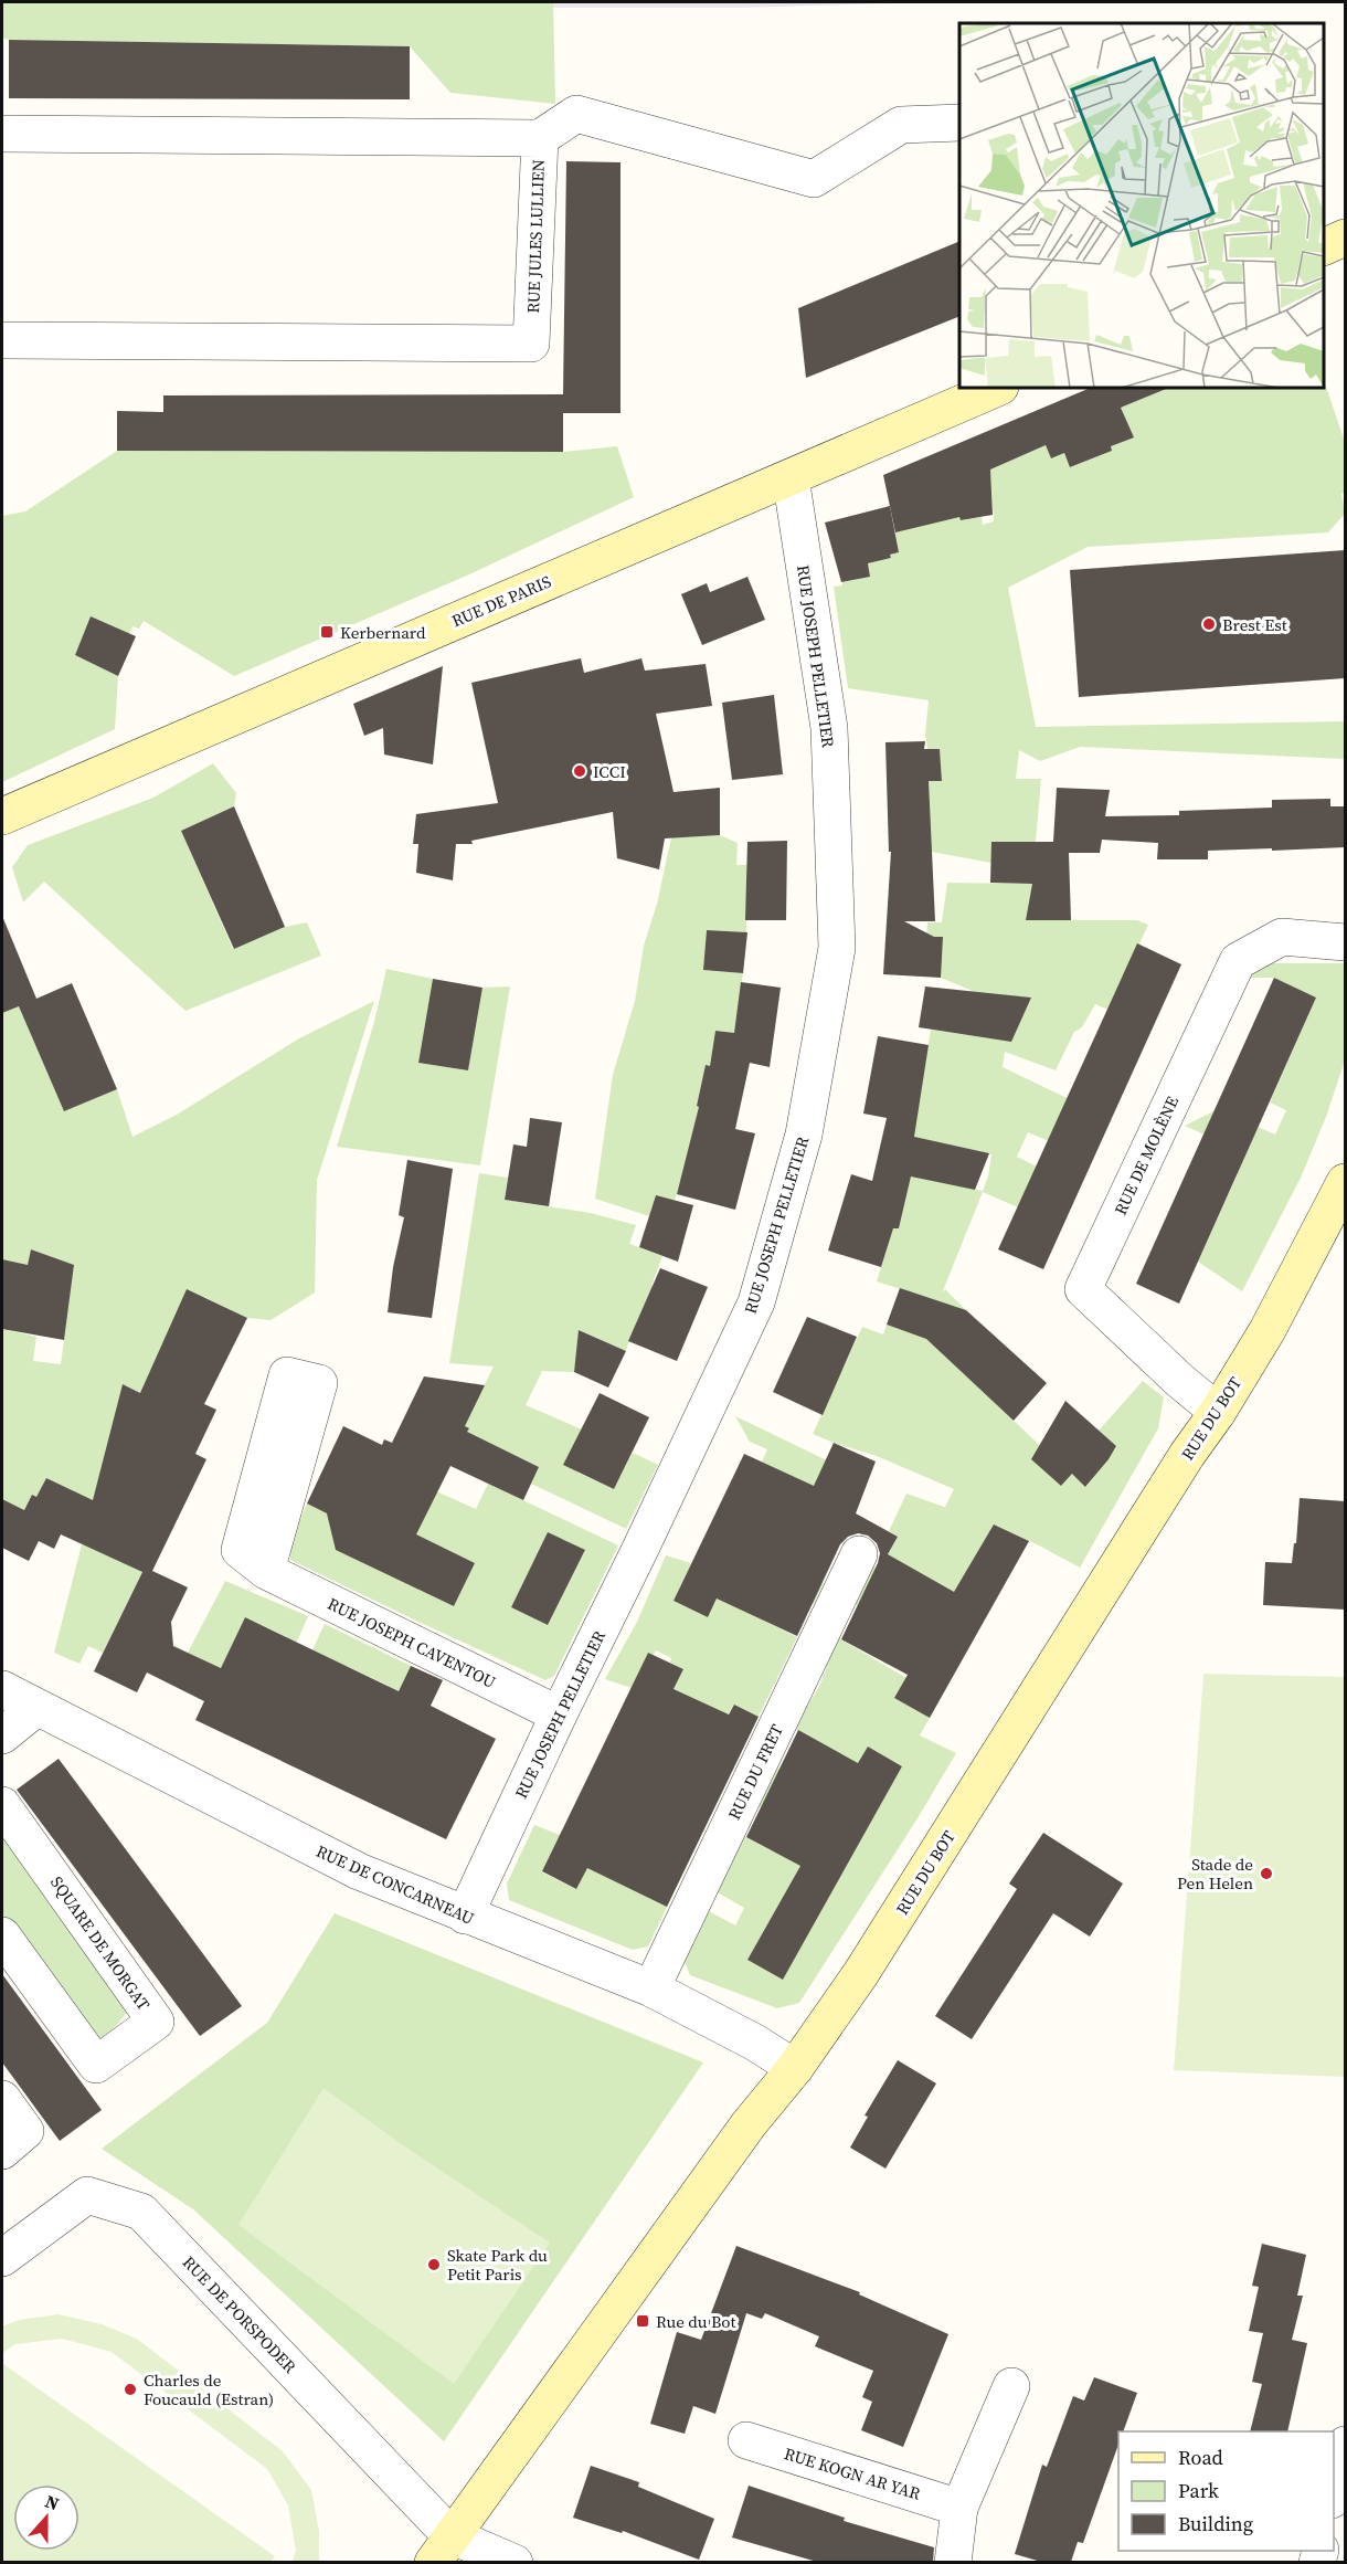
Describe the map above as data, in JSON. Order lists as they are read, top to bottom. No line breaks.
{"streets":{"street":["RUE JULES LULLIEN","RUE DE PARIS","RUE JOSEPH PELLETIER","RUE DE MOLÈNE","RUE DU BOT","RUE JOSEPH CAVENTOU","RUE DU FRET","RUE DE CONCARNEAU","SQUARE DE MORGAT","RUE DE PORSPODER","RUE KOGN AR YAR"]},"crossings":[["RUE DE PARIS","RUE JOSEPH PELLETIER"],["RUE JOSEPH PELLETIER","RUE JOSEPH CAVENTOU"],["RUE JOSEPH PELLETIER","RUE DE CONCARNEAU"],["RUE DE MOLÈNE","RUE DU BOT"],["RUE DU BOT","RUE DE CONCARNEAU"],["RUE DU BOT","RUE DE PORSPODER"],["RUE DU FRET","RUE DE CONCARNEAU"]],"places":{"other":["Brest Est","ICCI","Stade de Pen Helen","Skate Park du Petit Paris","Charles de Foucauld (Estran)"],"transit":["Kerbernard","Rue du Bot"]},"legend":["Road","Park","Building"],"north":"top"}
